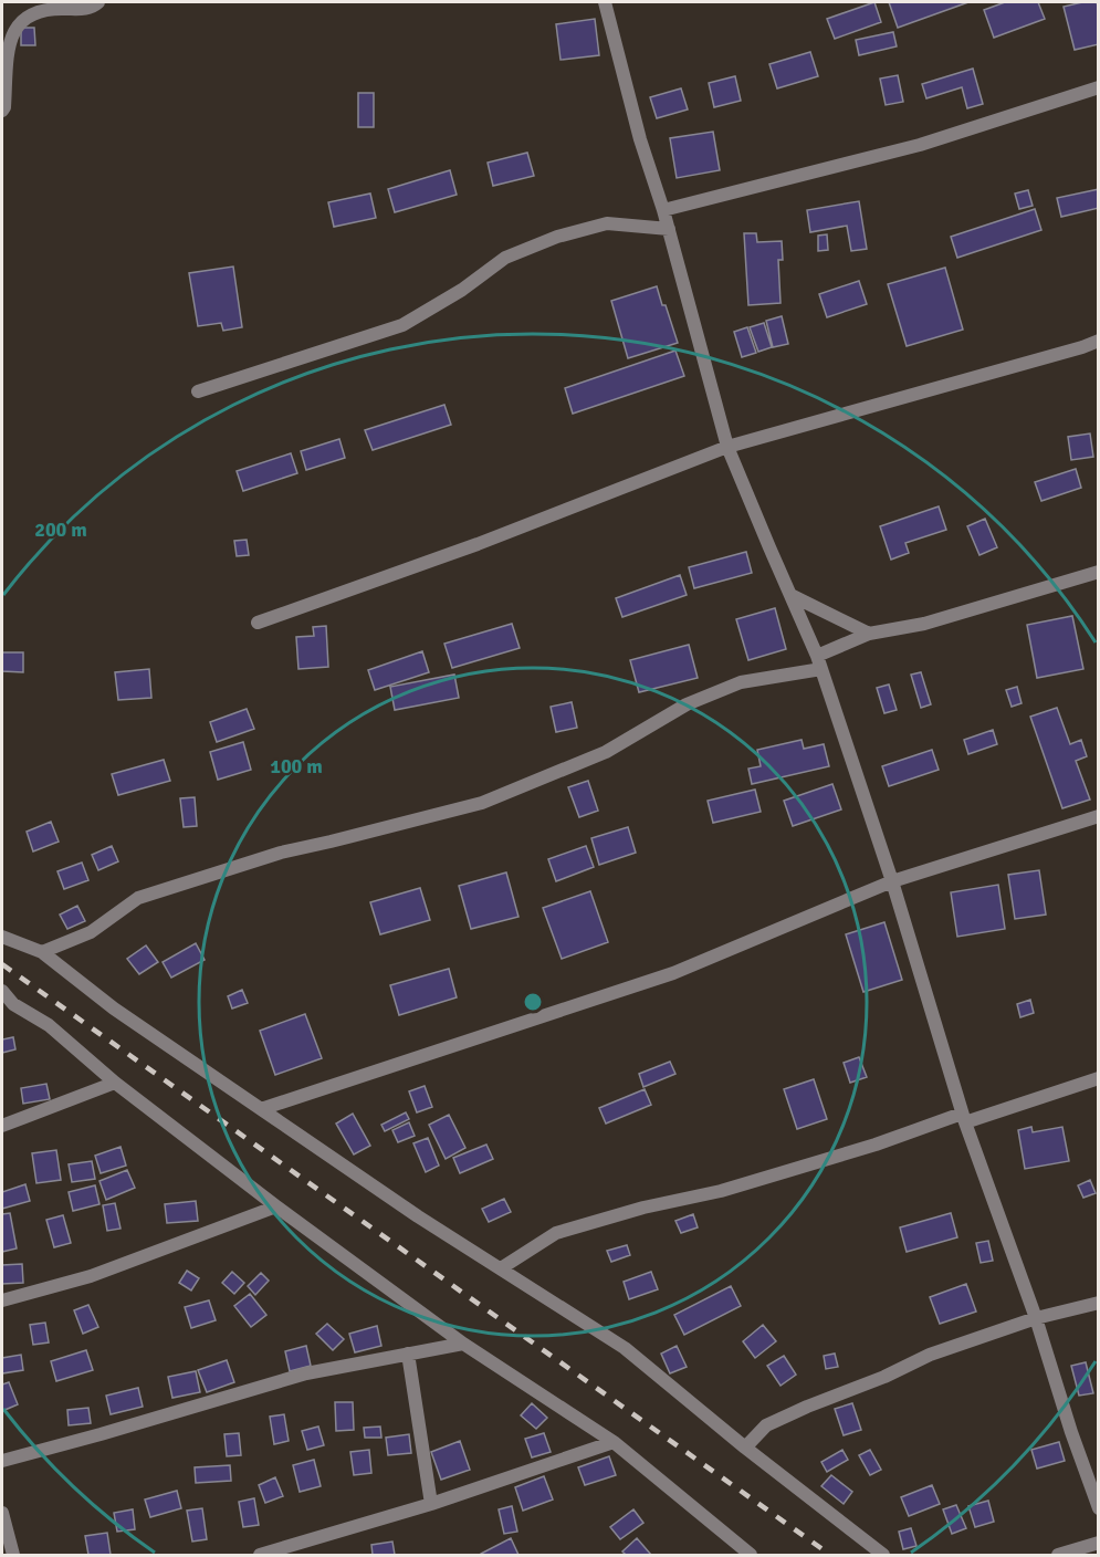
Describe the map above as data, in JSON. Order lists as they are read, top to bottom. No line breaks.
{"rings":["200 m","100 m"]}
